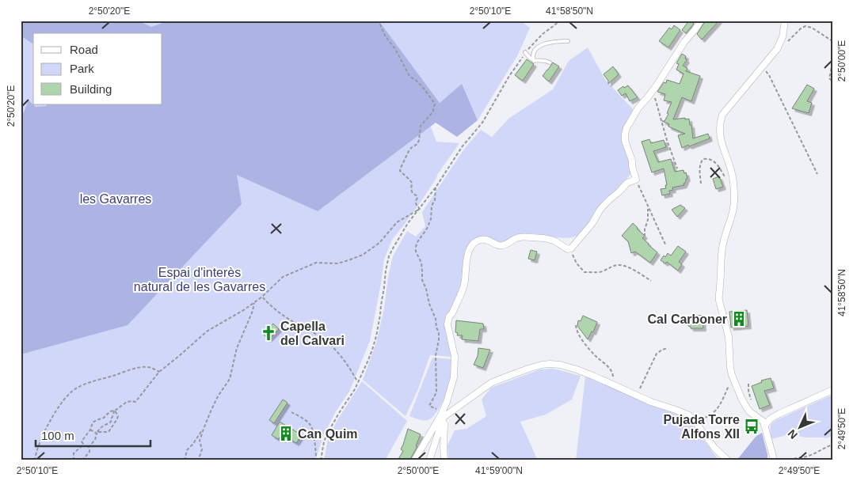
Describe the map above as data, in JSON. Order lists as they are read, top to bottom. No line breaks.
{"parks":["les Gavarres","Espai d'interès natural de les Gavarres"],"places":{"building":["Cal Carboner","Can Quim"],"church":["Capella del Calvari"],"bus stop":["Pujada Torre Alfons XII"]},"legend":["Road","Park","Building"],"scale_bar":"100 m","north":"bottom left","coordinates":["2°50'20\"E","2°50'10\"E","41°58'50\"N","2°50'00\"E","2°49'50\"E","41°59'00\"N"]}
